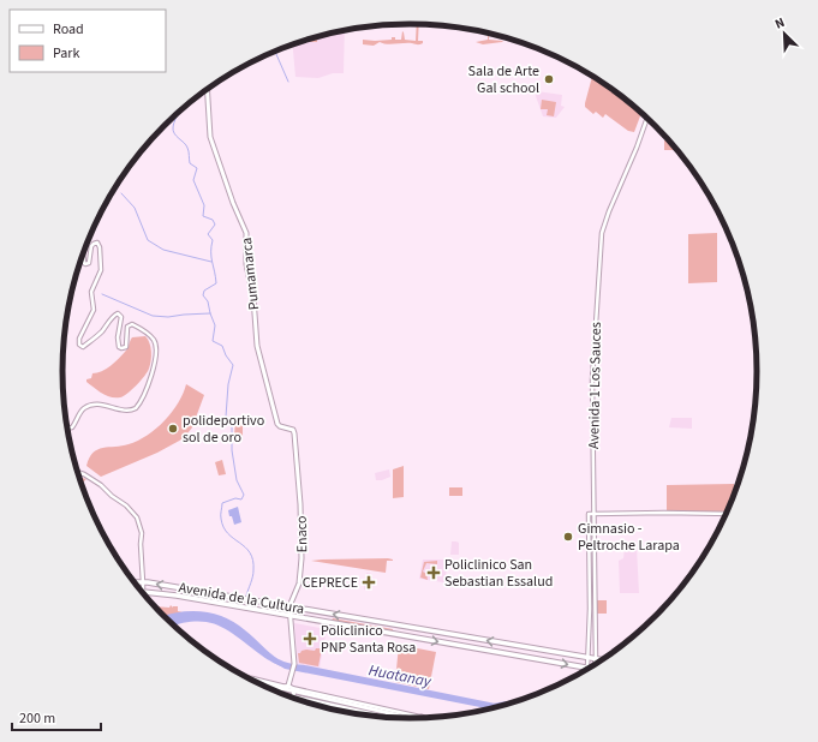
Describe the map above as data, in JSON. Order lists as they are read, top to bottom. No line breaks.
{"streets":{"highway":["Avenida de la Cultura"],"main road":["Pumamarca","Enaco"],"street":["Avenida 1 Los Sauces"]},"crossings":[["Pumamarca","Enaco"],["Avenida 1 Los Sauces","Avenida de la Cultura"],["Enaco","Avenida de la Cultura"]],"water":["Huatanay"],"places":{"other":["Sala de Arte Gal school","polideportivo sol de oro","Gimnasio - Peltroche Larapa"],"health":["Policlinico San Sebastian Essalud","CEPRECE","Policlinico PNP Santa Rosa"]},"legend":["Road","Park"],"scale_bar":"200 m","north":"top left"}
